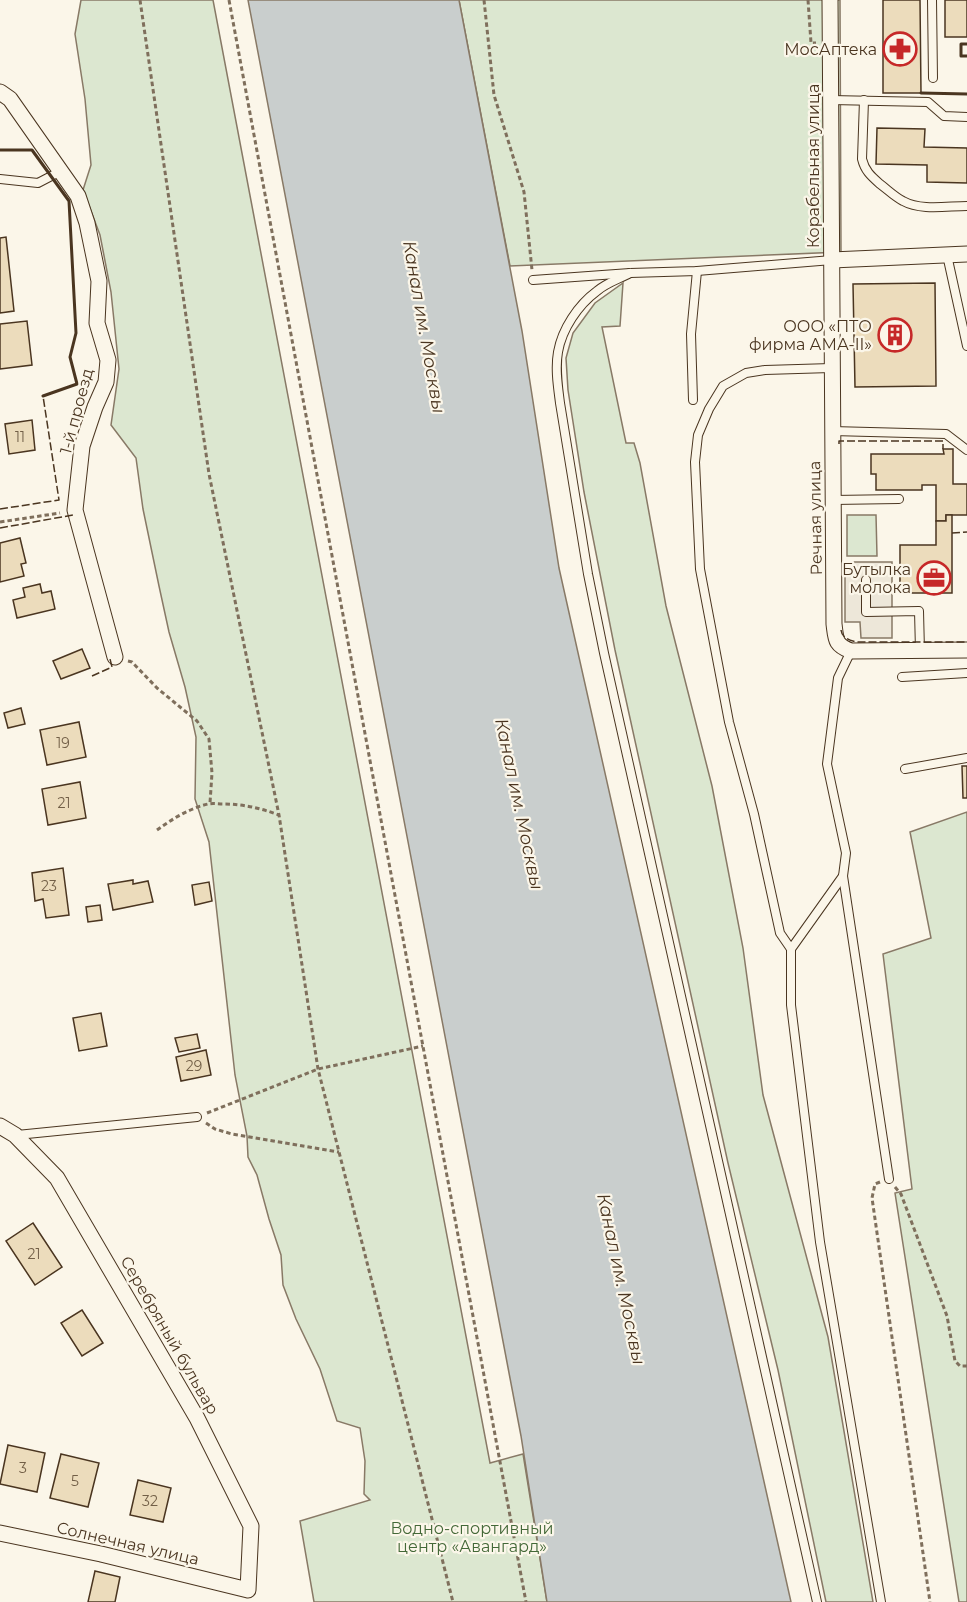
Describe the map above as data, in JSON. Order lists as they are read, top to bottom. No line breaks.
{"streets":{"street":["Корабельная улица","1-й проезд","Речная улица","Серебряный бульвар","Солнечная улица"]},"crossings":[["Корабельная улица","Речная улица"],["Серебряный бульвар","Солнечная улица"]],"water":["Канал им. Москвы"],"parks":["Водно-спортивный центр «Авангард»"],"places":{"pharmacy":["МосАптека"],"building":["ООО «ПТО фирма АМА-II»"],"office":["Бутылка молока"]},"house_numbers":["11","19","21","23","29","21","3","5","32"]}
